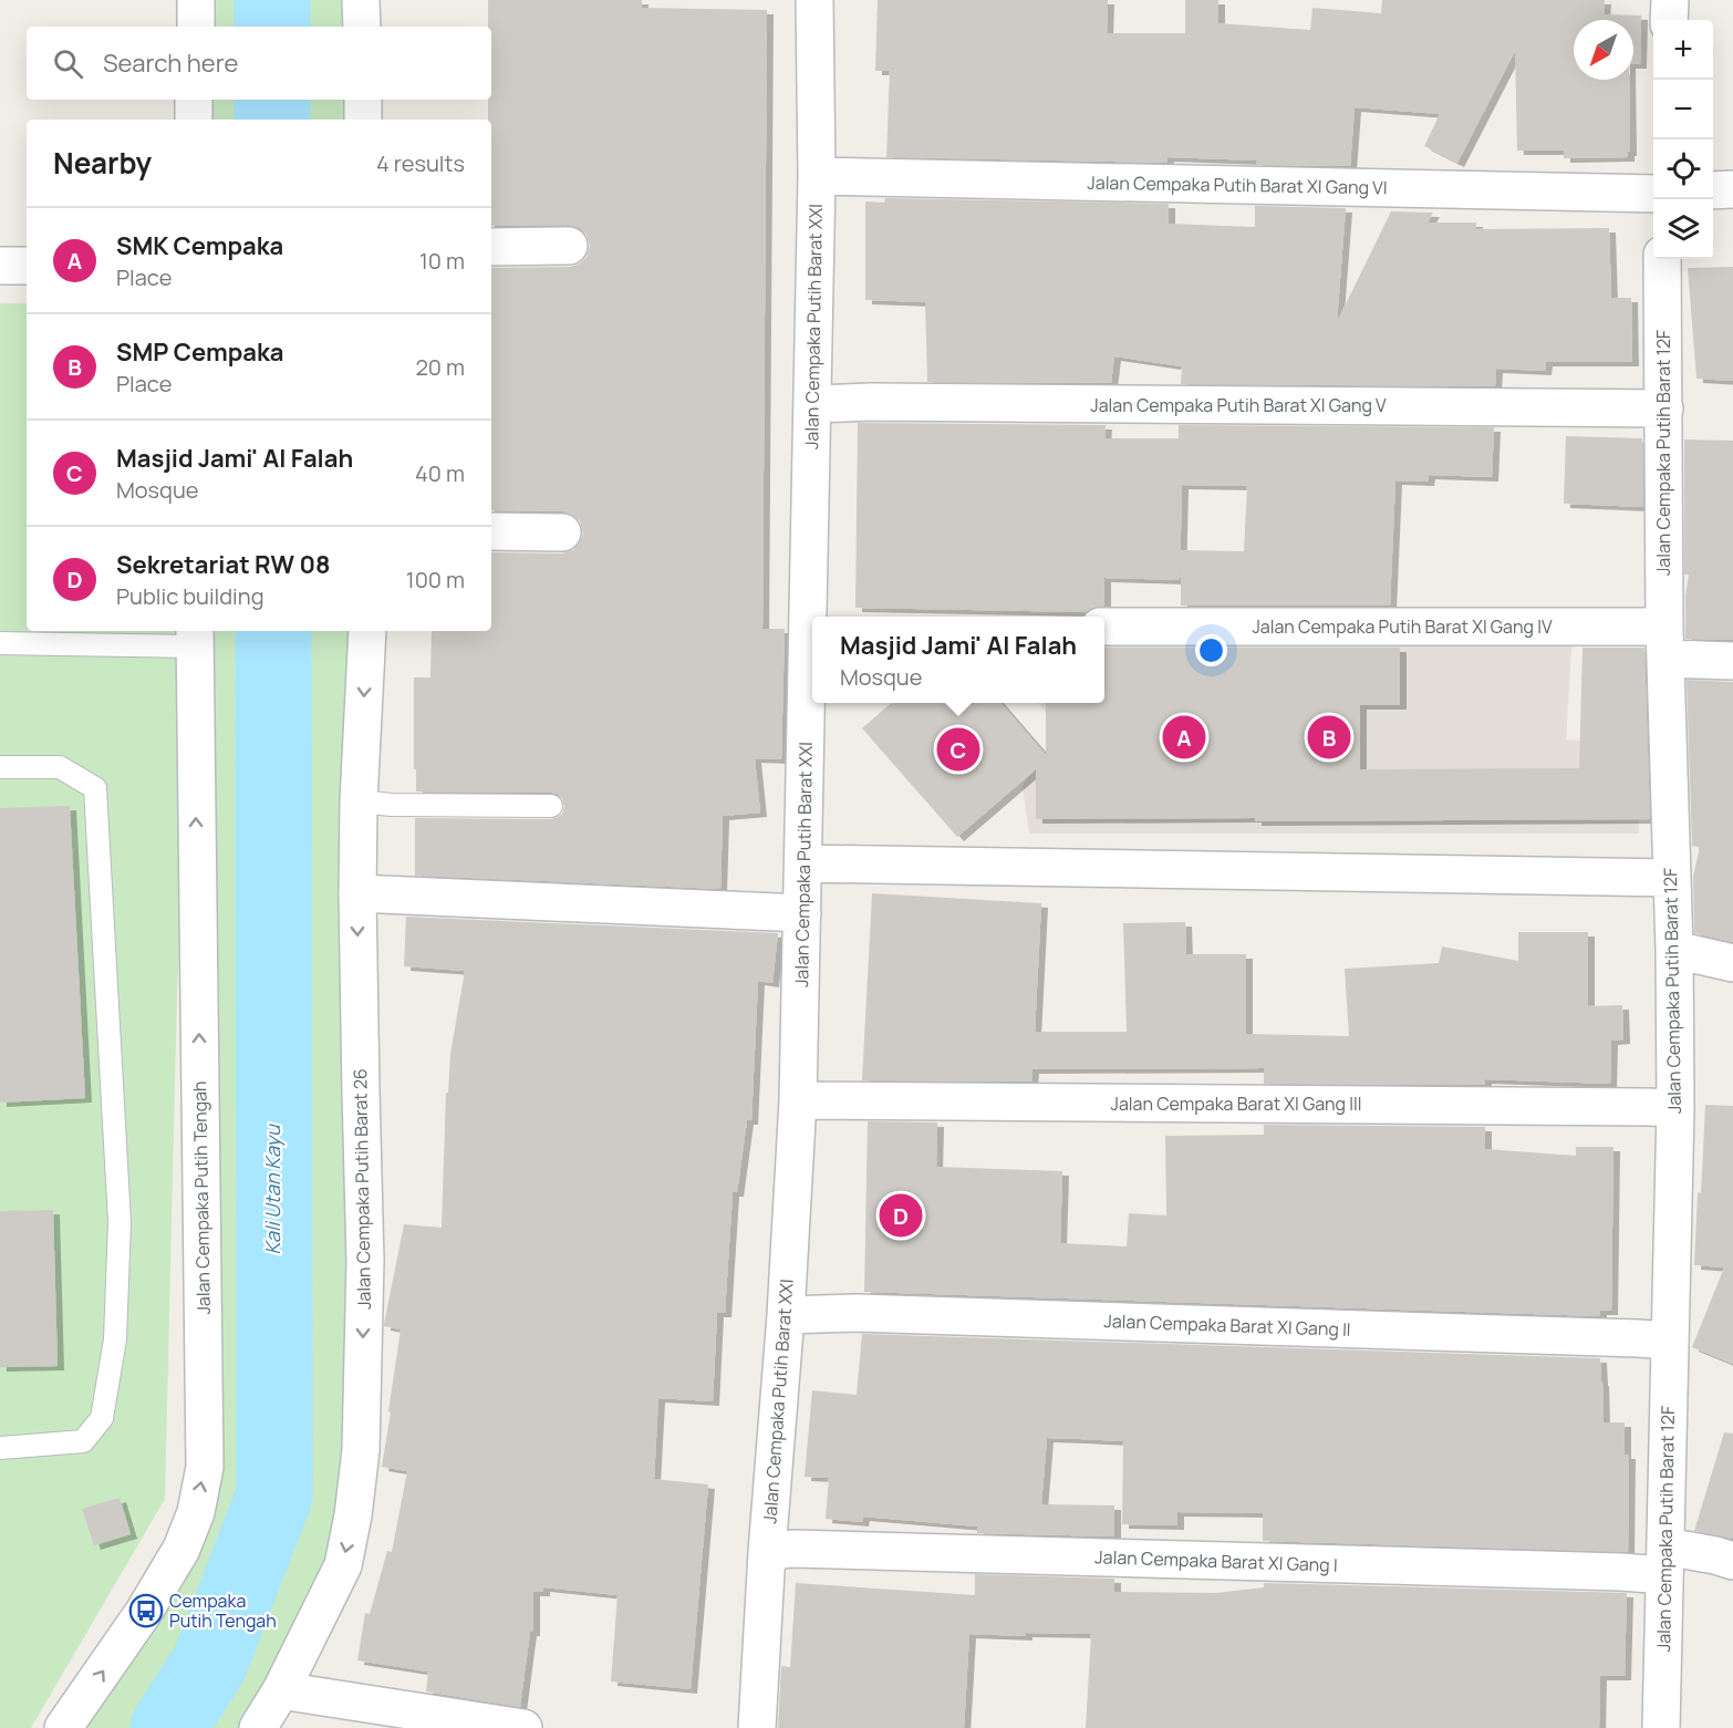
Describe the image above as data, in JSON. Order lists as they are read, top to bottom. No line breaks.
{"streets":{"street":["Jalan Cempaka Putih Barat XI Gang VI","Jalan Cempaka Putih Barat XXI","Jalan Cempaka Putih Barat XI Gang V","Jalan Cempaka Putih Barat 12F","Jalan Cempaka Putih Barat XI Gang IV","Jalan Cempaka Barat XI Gang III","Jalan Cempaka Putih Barat 26","Jalan Cempaka Putih Tengah","Jalan Cempaka Barat XI Gang II","Jalan Cempaka Barat XI Gang I"]},"crossings":[["Jalan Cempaka Putih Barat XI Gang VI","Jalan Cempaka Putih Barat XXI"],["Jalan Cempaka Putih Barat XXI","Jalan Cempaka Putih Barat XI Gang V"],["Jalan Cempaka Putih Barat XXI","Jalan Cempaka Barat XI Gang III"],["Jalan Cempaka Putih Barat XXI","Jalan Cempaka Barat XI Gang II"],["Jalan Cempaka Putih Barat XXI","Jalan Cempaka Barat XI Gang I"],["Jalan Cempaka Putih Barat XI Gang V","Jalan Cempaka Putih Barat 12F"],["Jalan Cempaka Putih Barat 12F","Jalan Cempaka Putih Barat XI Gang IV"],["Jalan Cempaka Putih Barat 12F","Jalan Cempaka Barat XI Gang III"],["Jalan Cempaka Putih Barat 12F","Jalan Cempaka Barat XI Gang II"],["Jalan Cempaka Putih Barat 12F","Jalan Cempaka Barat XI Gang I"]],"one_way":["Jalan Cempaka Putih Barat 26","Jalan Cempaka Putih Tengah"],"water":["Kali Utan Kayu"],"places":{"bus stop":["Cempaka Putih Tengah"]},"north":"bottom left","page":{"map_buttons":["+","−"],"search":"Search here","heading":["Nearby","4 results"],"list":[{"mark":"A","name":"SMK Cempaka","note":"Place","value":"10 m"},{"mark":"B","name":"SMP Cempaka","note":"Place","value":"20 m"},{"mark":"C","name":"Masjid Jami' Al Falah","note":"Mosque","value":"40 m"},{"mark":"D","name":"Sekretariat RW 08","note":"Public building","value":"100 m"}],"popup":["Masjid Jami' Al Falah","Mosque"],"pins":["A","B","C","D"]}}
